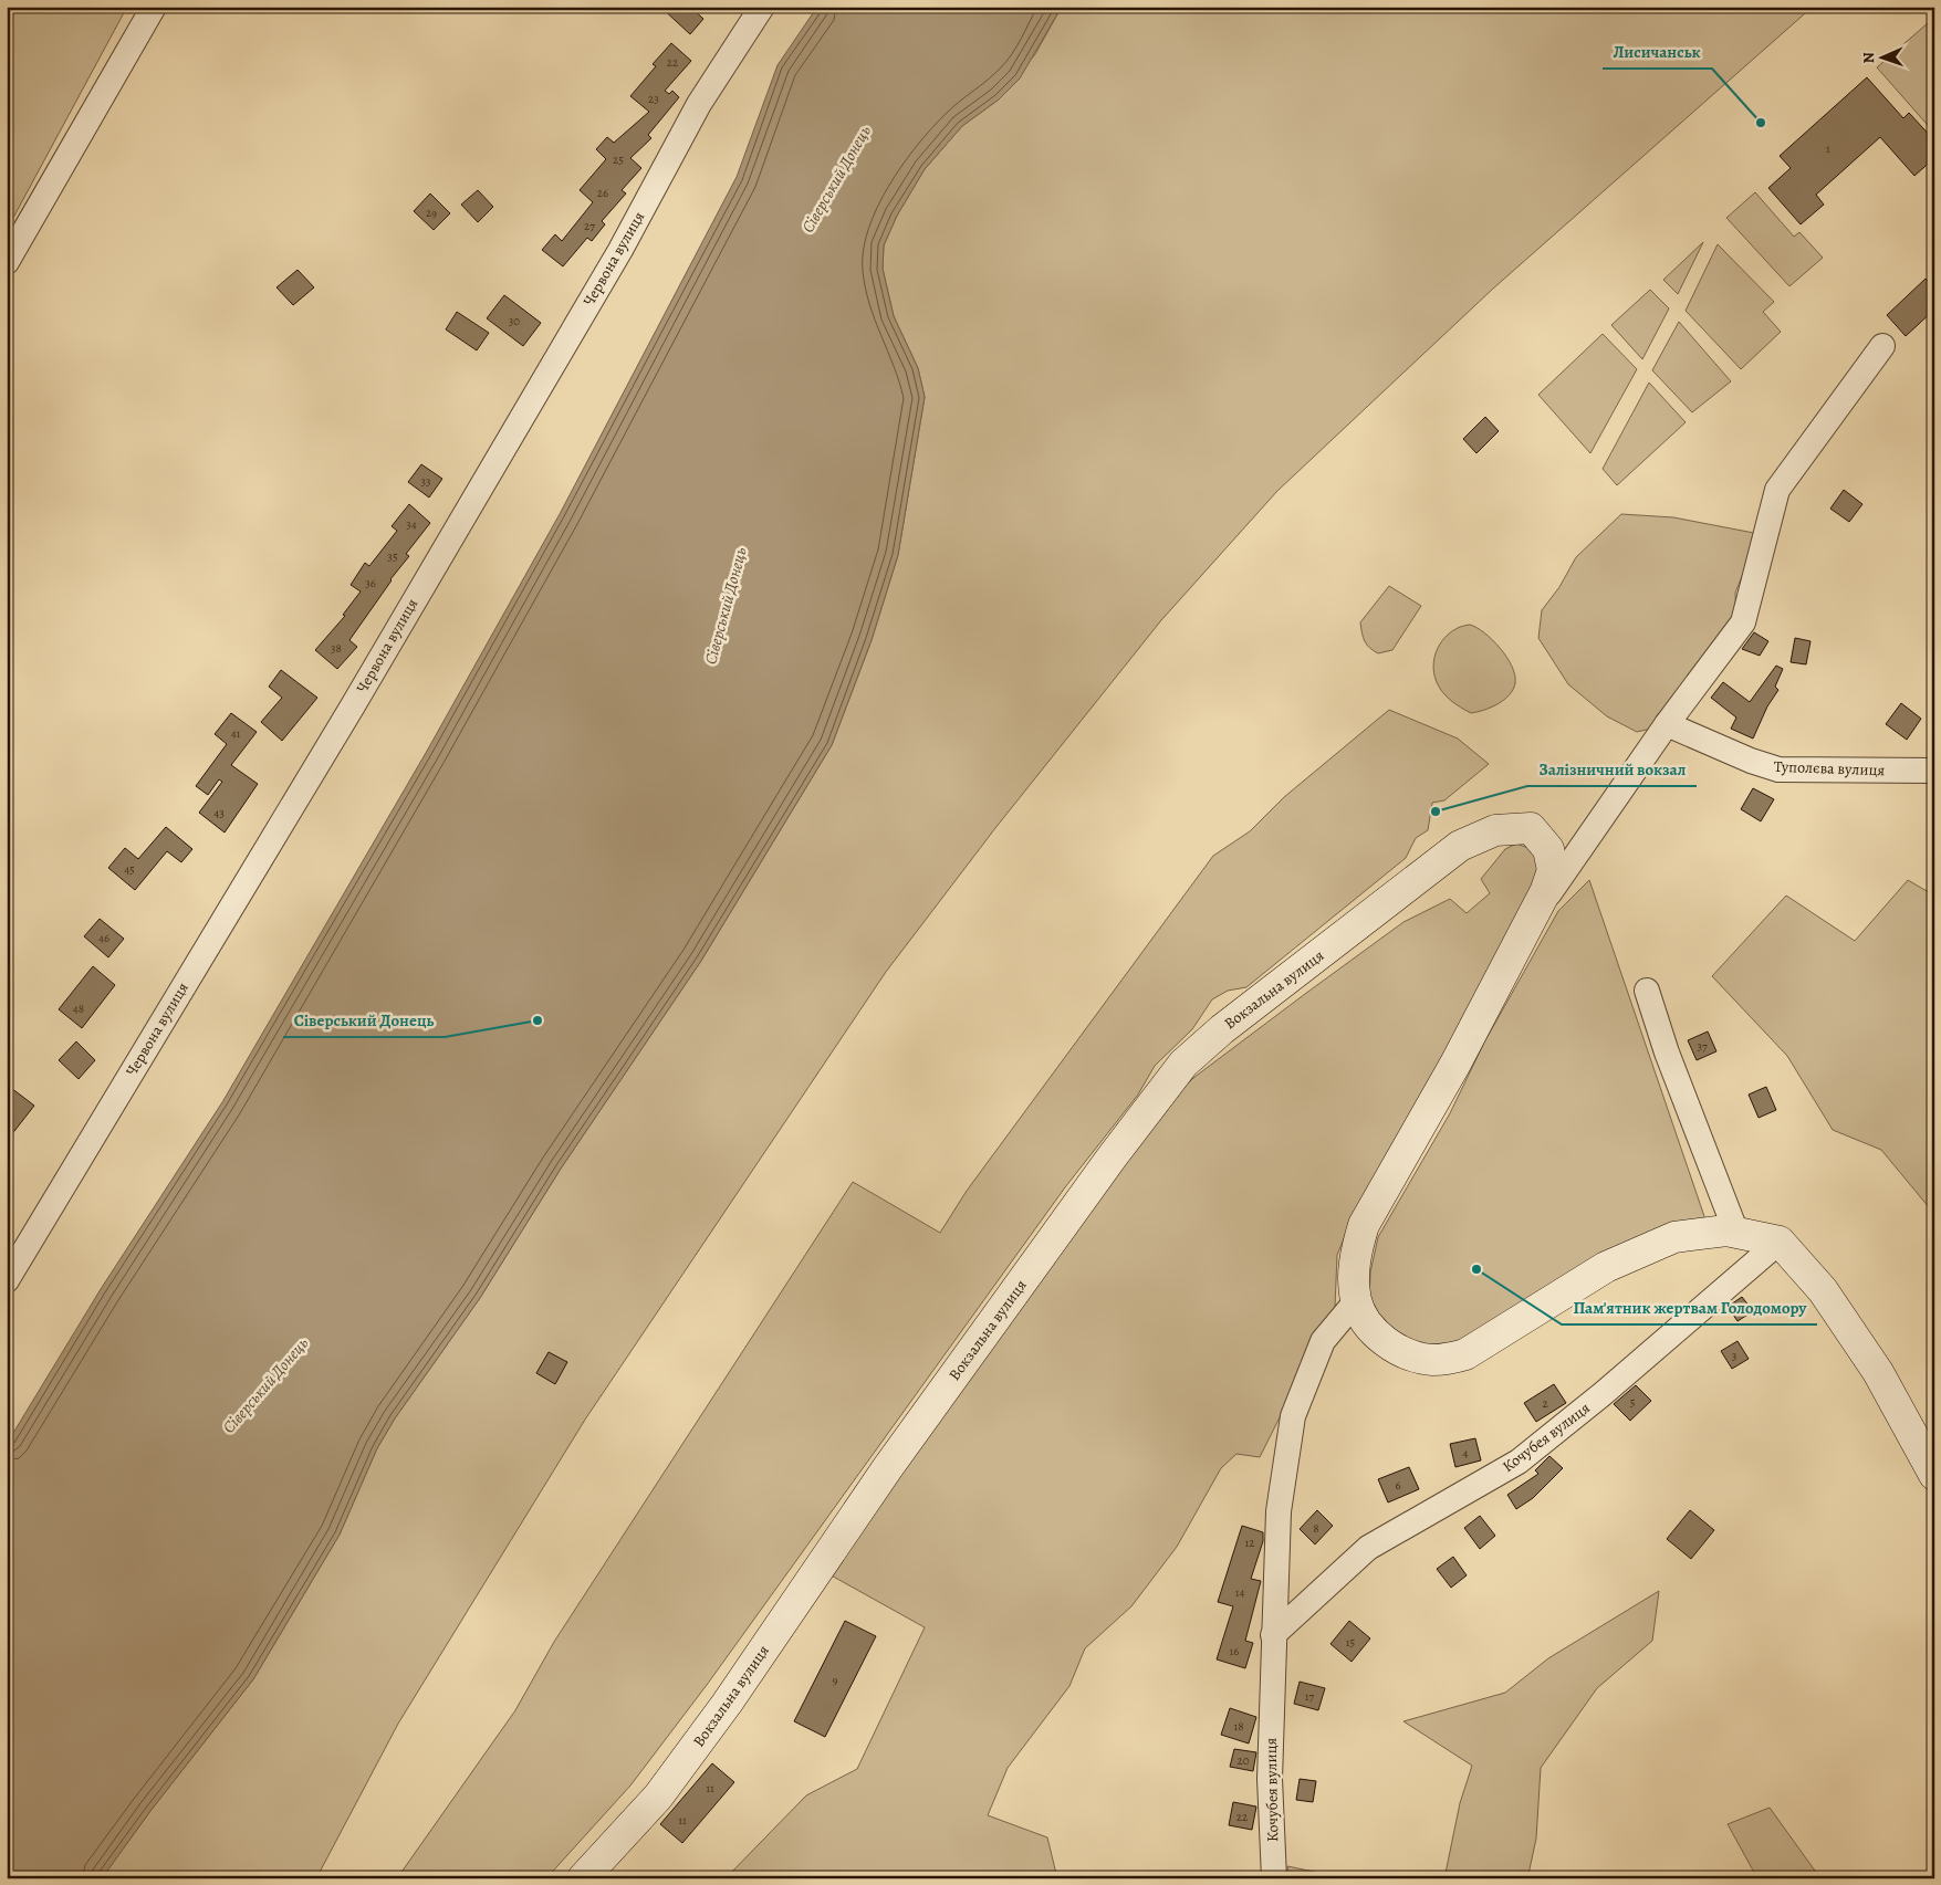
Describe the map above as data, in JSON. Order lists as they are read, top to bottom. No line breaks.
{"streets":{"main road":["Вокзальна вулиця"],"street":["Червона вулиця","Туполєва вулиця","Кочубея вулиця"]},"water":["Сіверський Донець"],"places":["Лисичанськ","Залізничний вокзал","Сіверський Донець","Пам'ятник жертвам Голодомору"],"house_numbers":["22","23","1","25","26","29","27","30","33","34","35","36","38","41","43","45","46","48","37","3","5","2","4","6","8","12","14","15","16","9","17","18","20","11","22","11"],"north":"left"}
